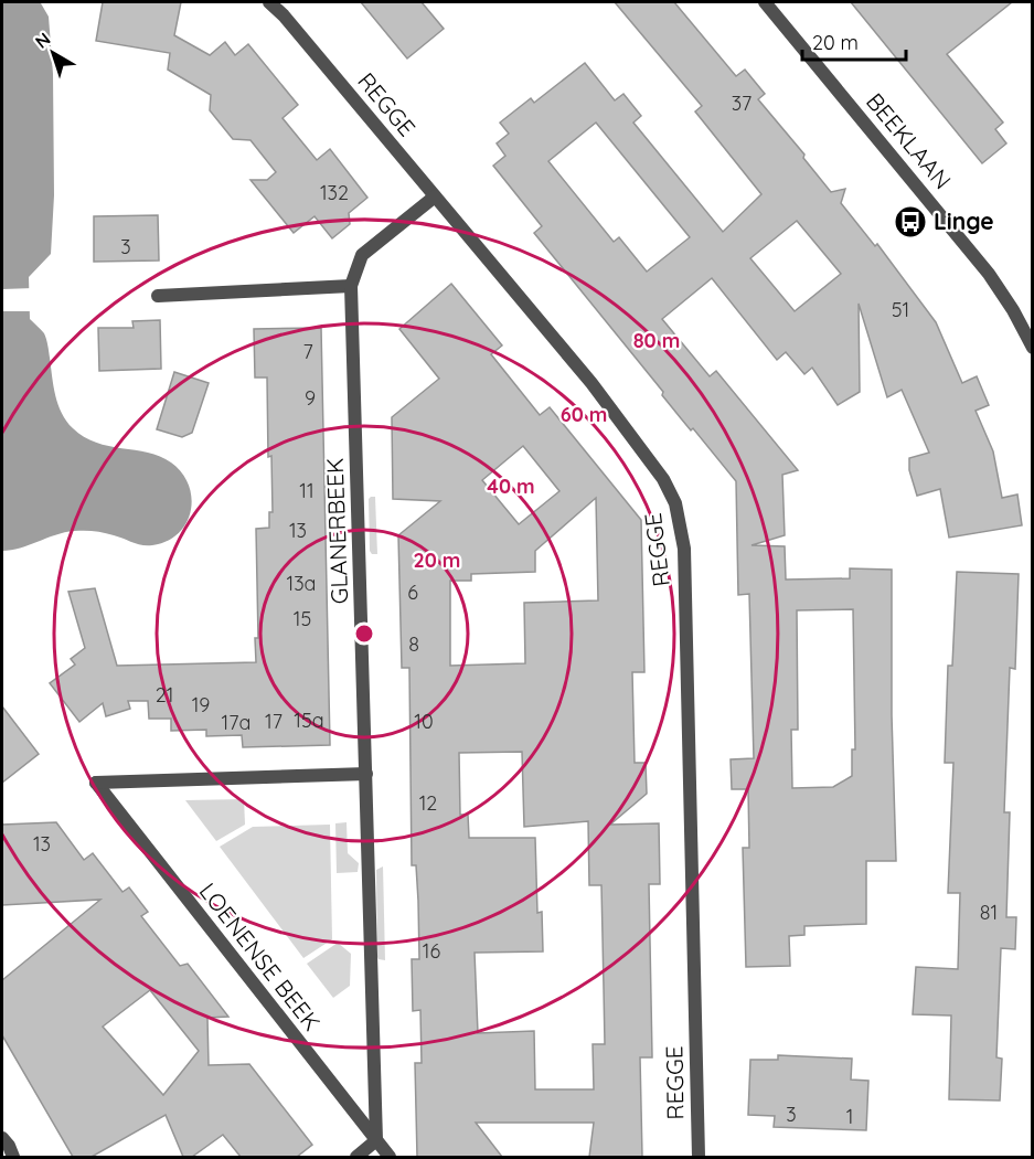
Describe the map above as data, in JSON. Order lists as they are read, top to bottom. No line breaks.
{"streets":{"street":["REGGE","BEEKLAAN","GLANERBEEK","LOENENSE BEEK"]},"crossings":[["REGGE","GLANERBEEK"],["GLANERBEEK","LOENENSE BEEK"]],"places":{"bus stop":["Linge"]},"house_numbers":["37","132","3","51","7","9","11","13","13a","6","15","8","21","19","15a","17","10","17a","12","13","81","16","3","1"],"scale_bar":"20 m","north":"top left","rings":["80 m","60 m","40 m","20 m"]}
